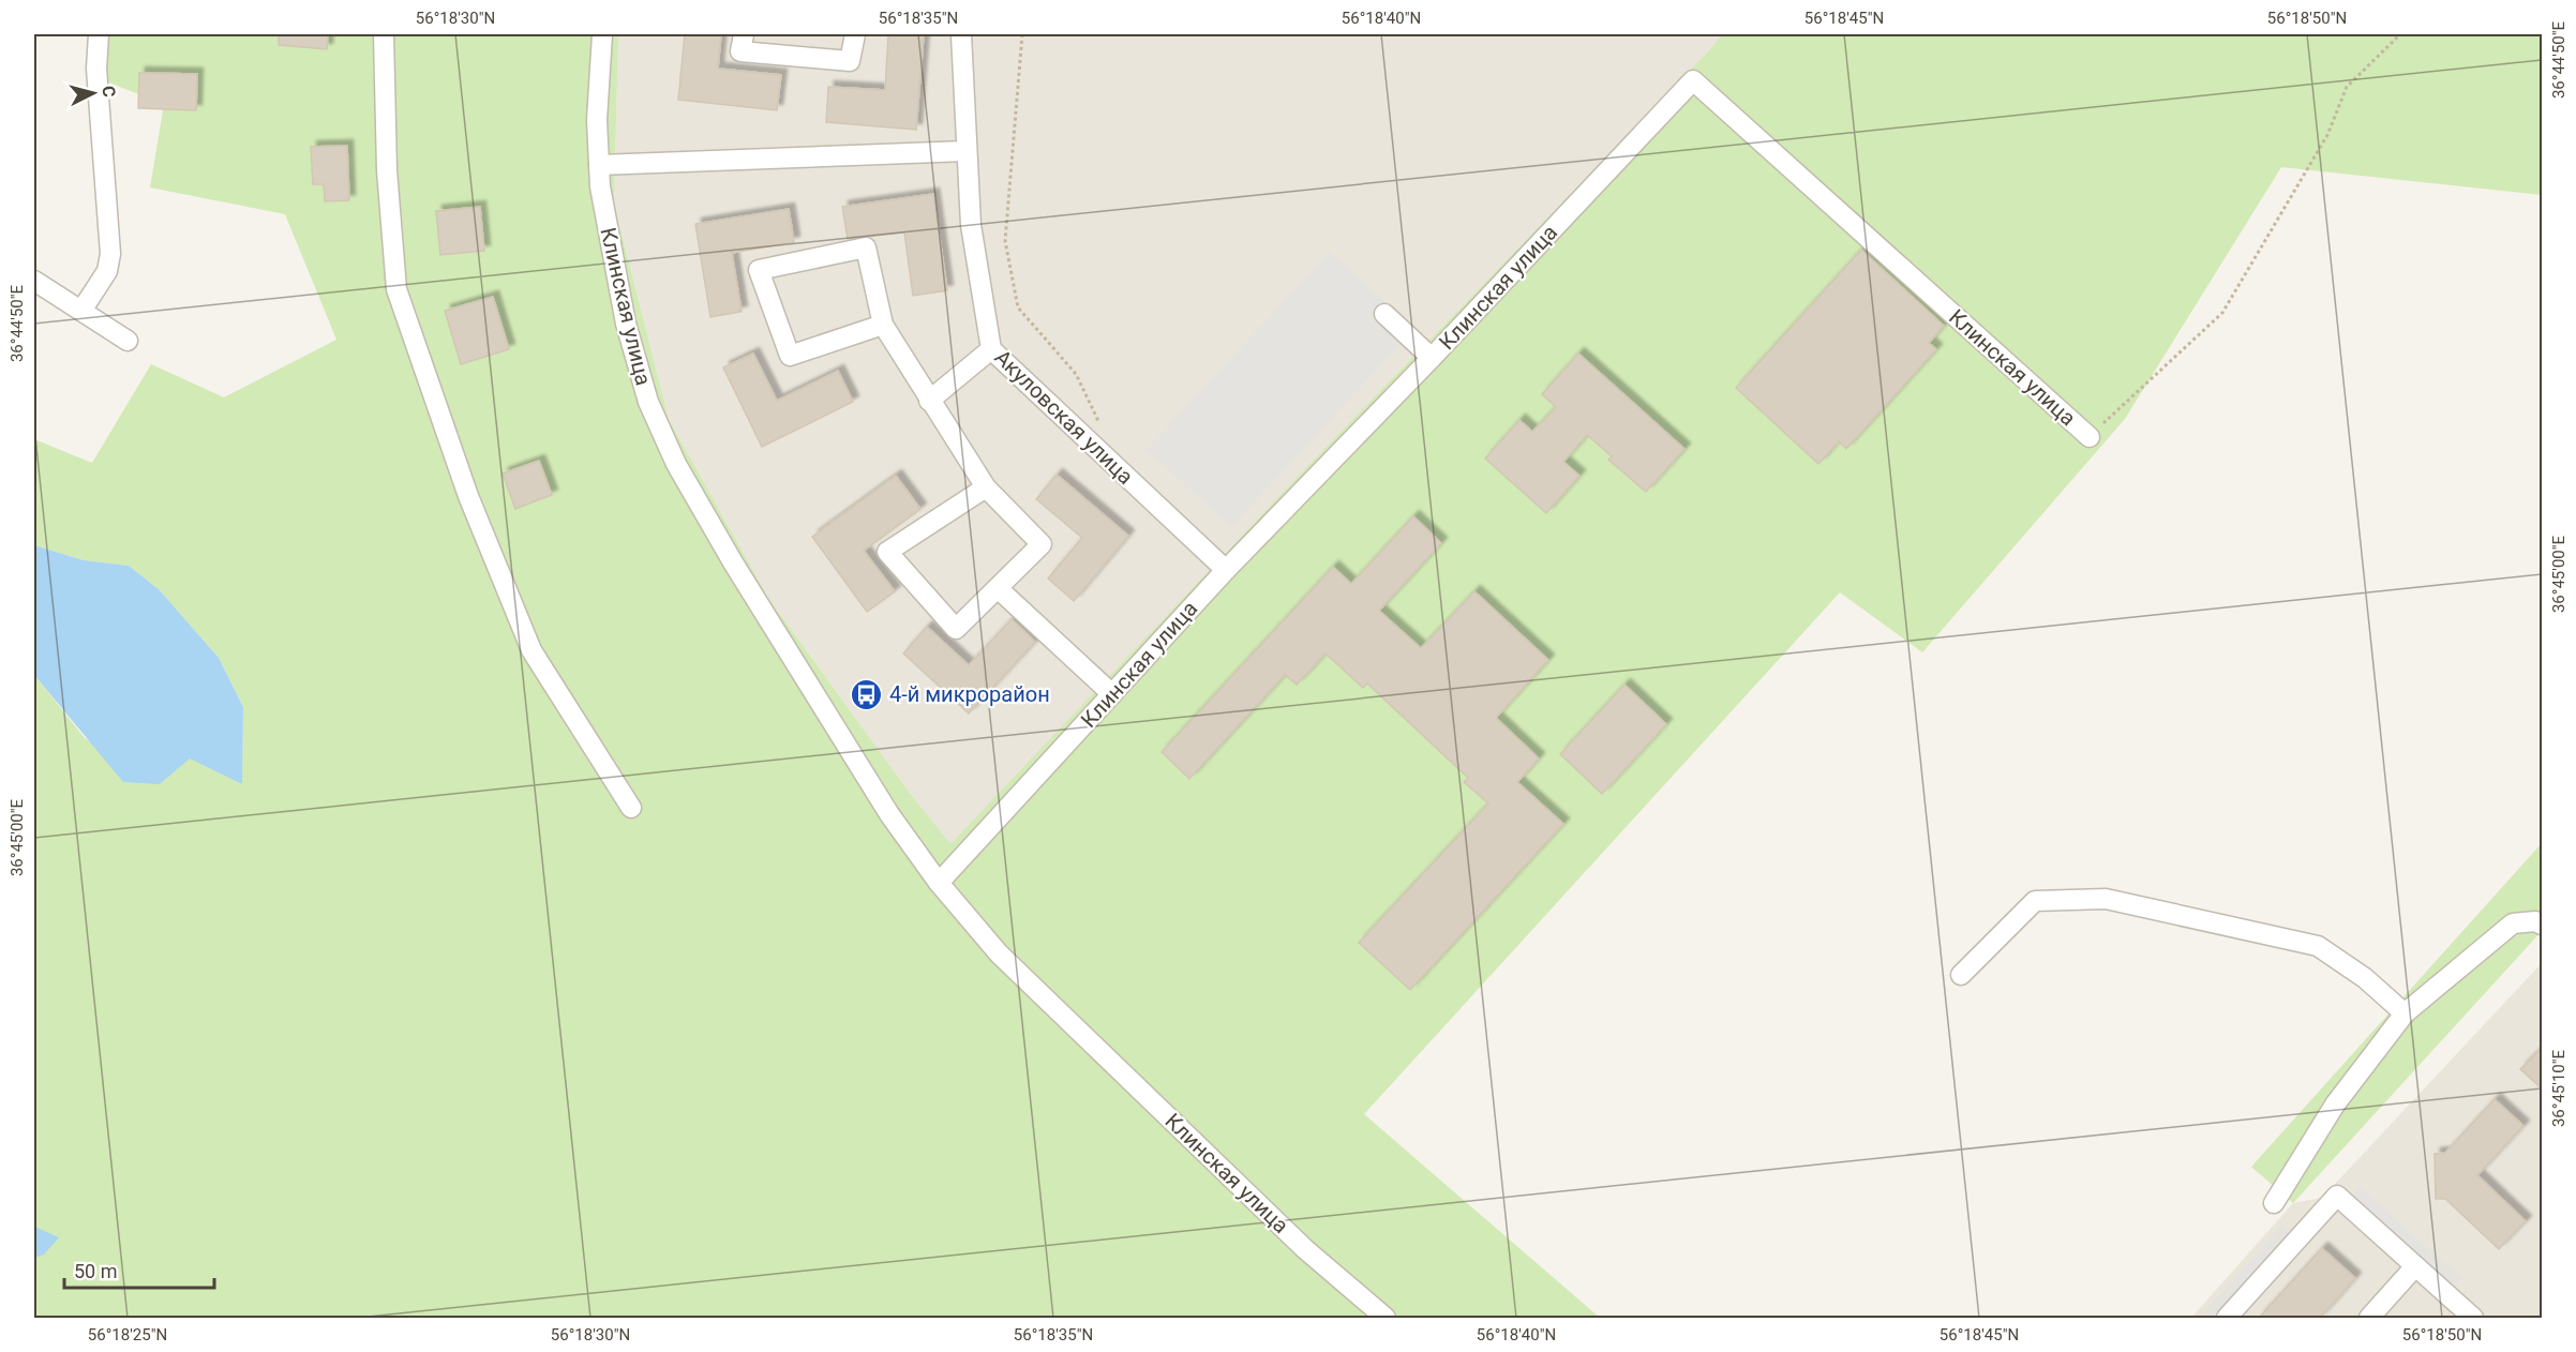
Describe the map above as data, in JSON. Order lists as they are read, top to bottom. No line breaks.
{"streets":{"street":["Клинская улица","Акуловская улица"]},"crossings":[["Клинская улица","Акуловская улица"]],"places":{"bus stop":["4-й микрорайон"]},"scale_bar":"50 m","north":"right","coordinates":["56°18'30\"N","56°18'35\"N","56°18'40\"N","56°18'45\"N","56°18'50\"N","36°44'50\"E","36°45'00\"E","36°45'10\"E","56°18'25\"N"]}
